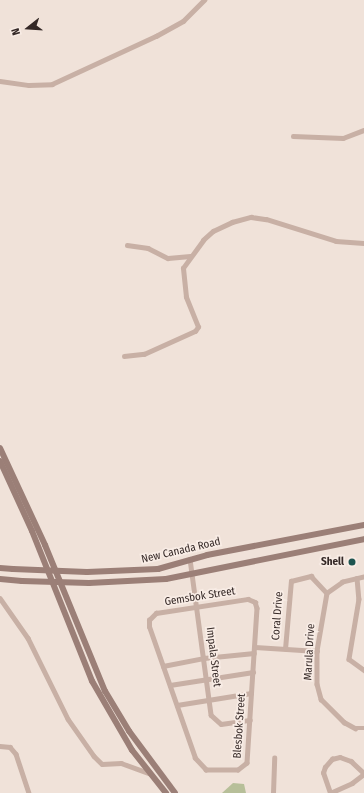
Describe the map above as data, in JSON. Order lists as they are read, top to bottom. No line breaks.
{"streets":{"main road":["New Canada Road"],"street":["Gemsbok Street","Coral Drive","Marula Drive","Impala Street","Blesbok Street"]},"crossings":[["New Canada Road","Impala Street"],["Gemsbok Street","Impala Street"],["Gemsbok Street","Blesbok Street"],["Coral Drive","Marula Drive"],["Impala Street","Blesbok Street"]],"places":["Shell"],"north":"left"}
